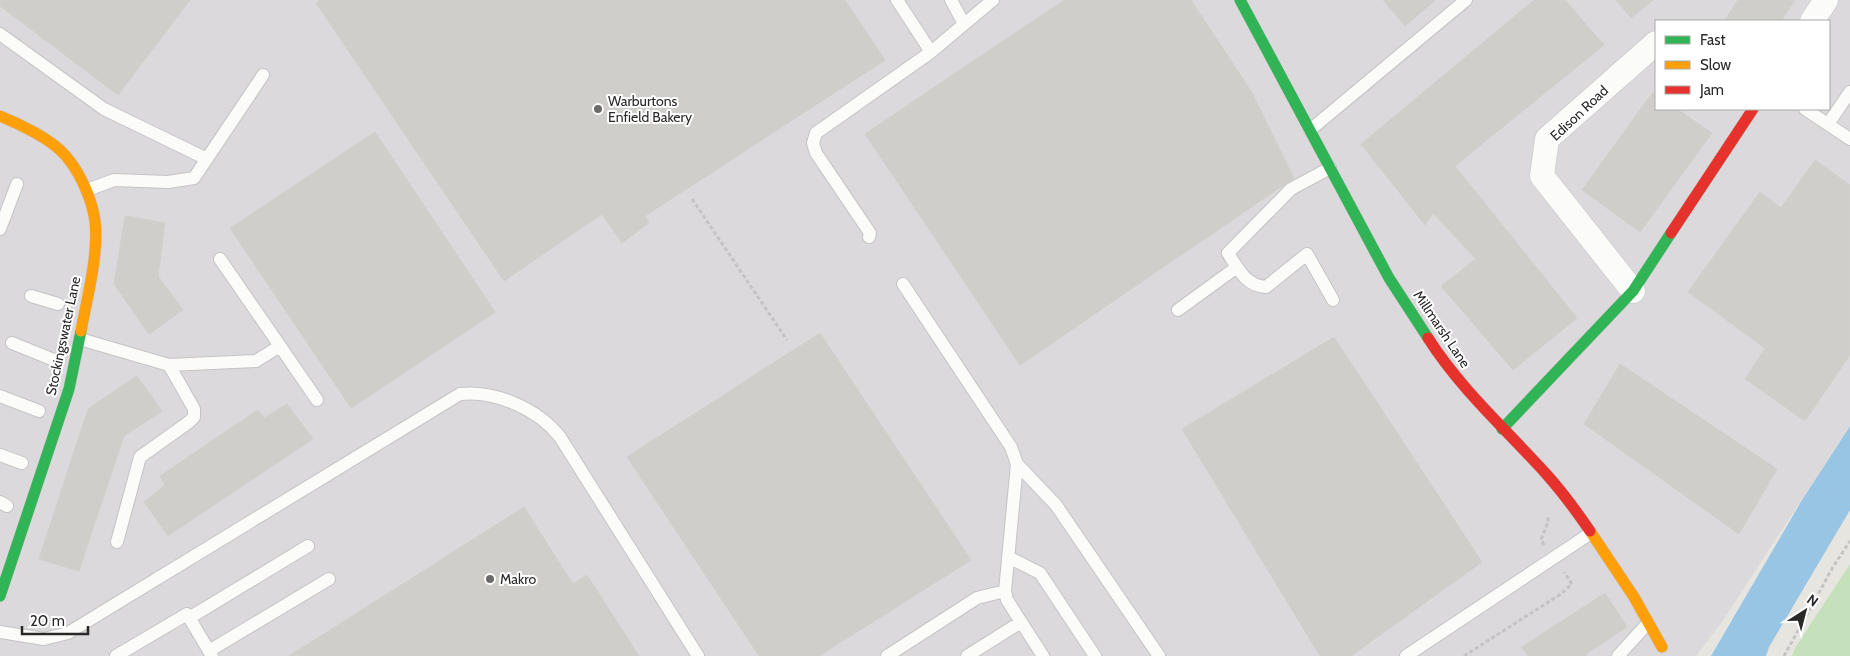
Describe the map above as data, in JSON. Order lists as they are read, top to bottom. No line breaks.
{"streets":{"street":["Edison Road","Millmarsh Lane","Stockingswater Lane"]},"places":["Warburtons Enfield Bakery","Makro"],"legend":["Fast","Slow","Jam"],"scale_bar":"20 m","north":"top right"}
